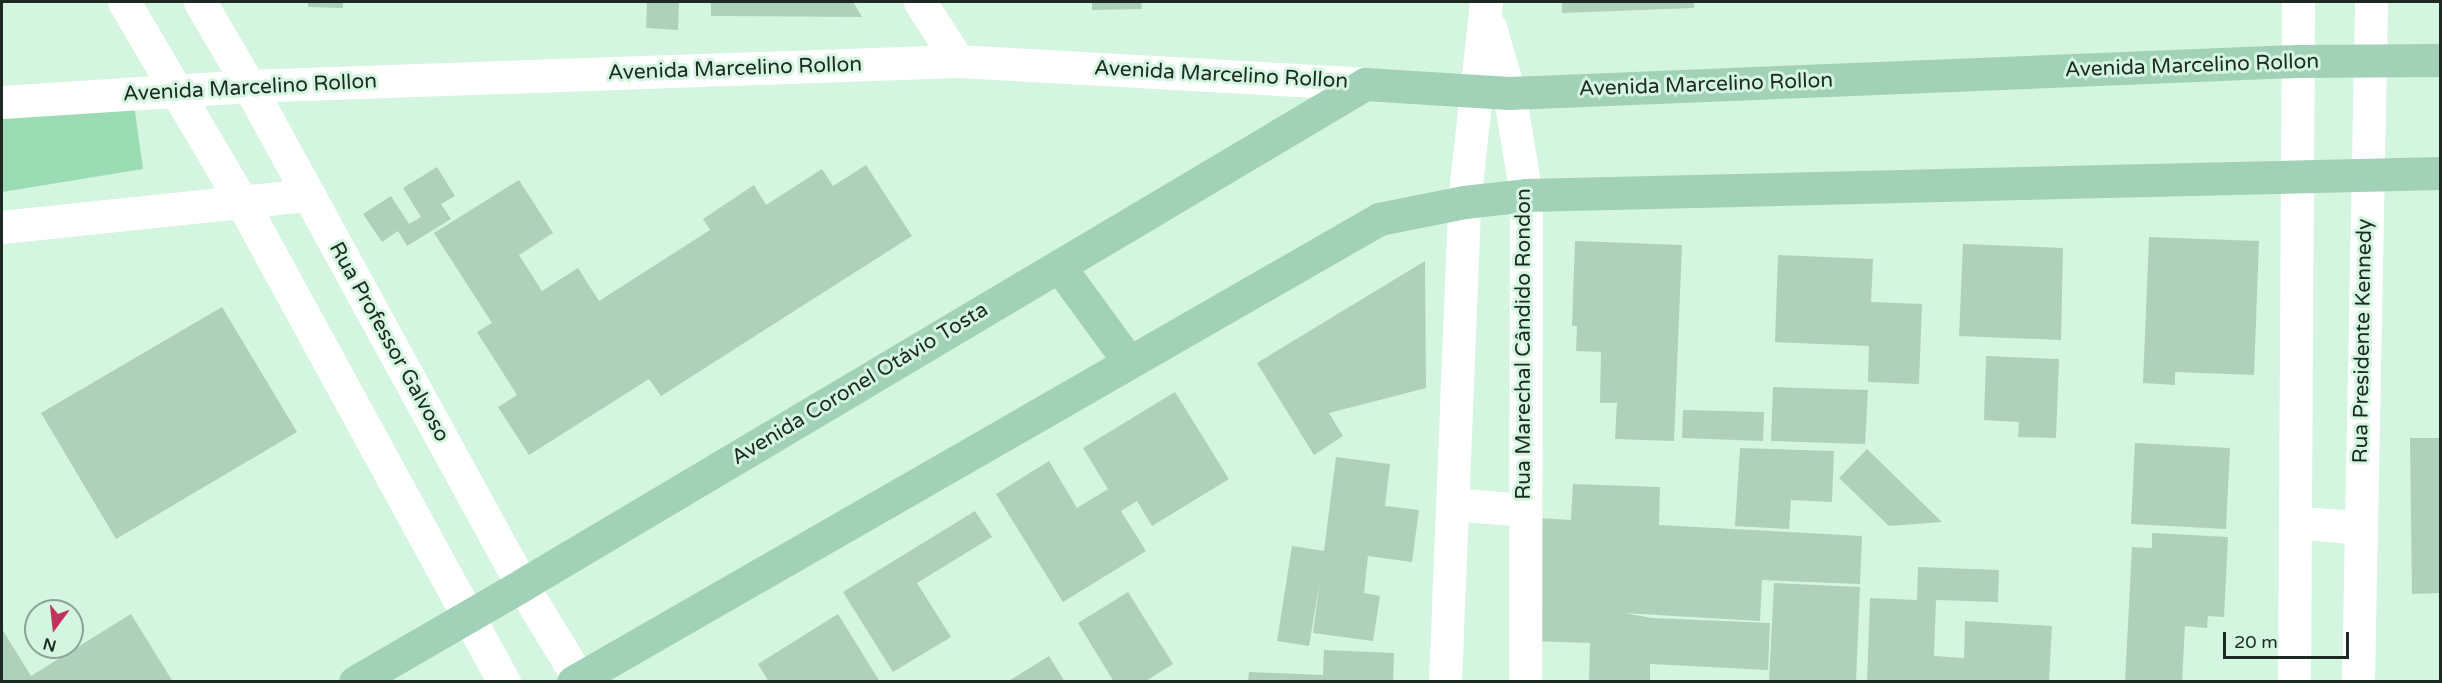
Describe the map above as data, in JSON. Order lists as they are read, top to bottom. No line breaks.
{"streets":{"main road":["Avenida Marcelino Rollon","Avenida Coronel Otávio Tosta"],"street":["Rua Presidente Kennedy","Rua Professor Galvoso","Rua Marechal Cândido Rondon"]},"crossings":[["Avenida Marcelino Rollon","Rua Presidente Kennedy"],["Avenida Marcelino Rollon","Rua Professor Galvoso"],["Avenida Marcelino Rollon","Rua Marechal Cândido Rondon"],["Avenida Marcelino Rollon","Avenida Coronel Otávio Tosta"],["Rua Professor Galvoso","Avenida Coronel Otávio Tosta"]],"scale_bar":"20 m","north":"bottom"}
